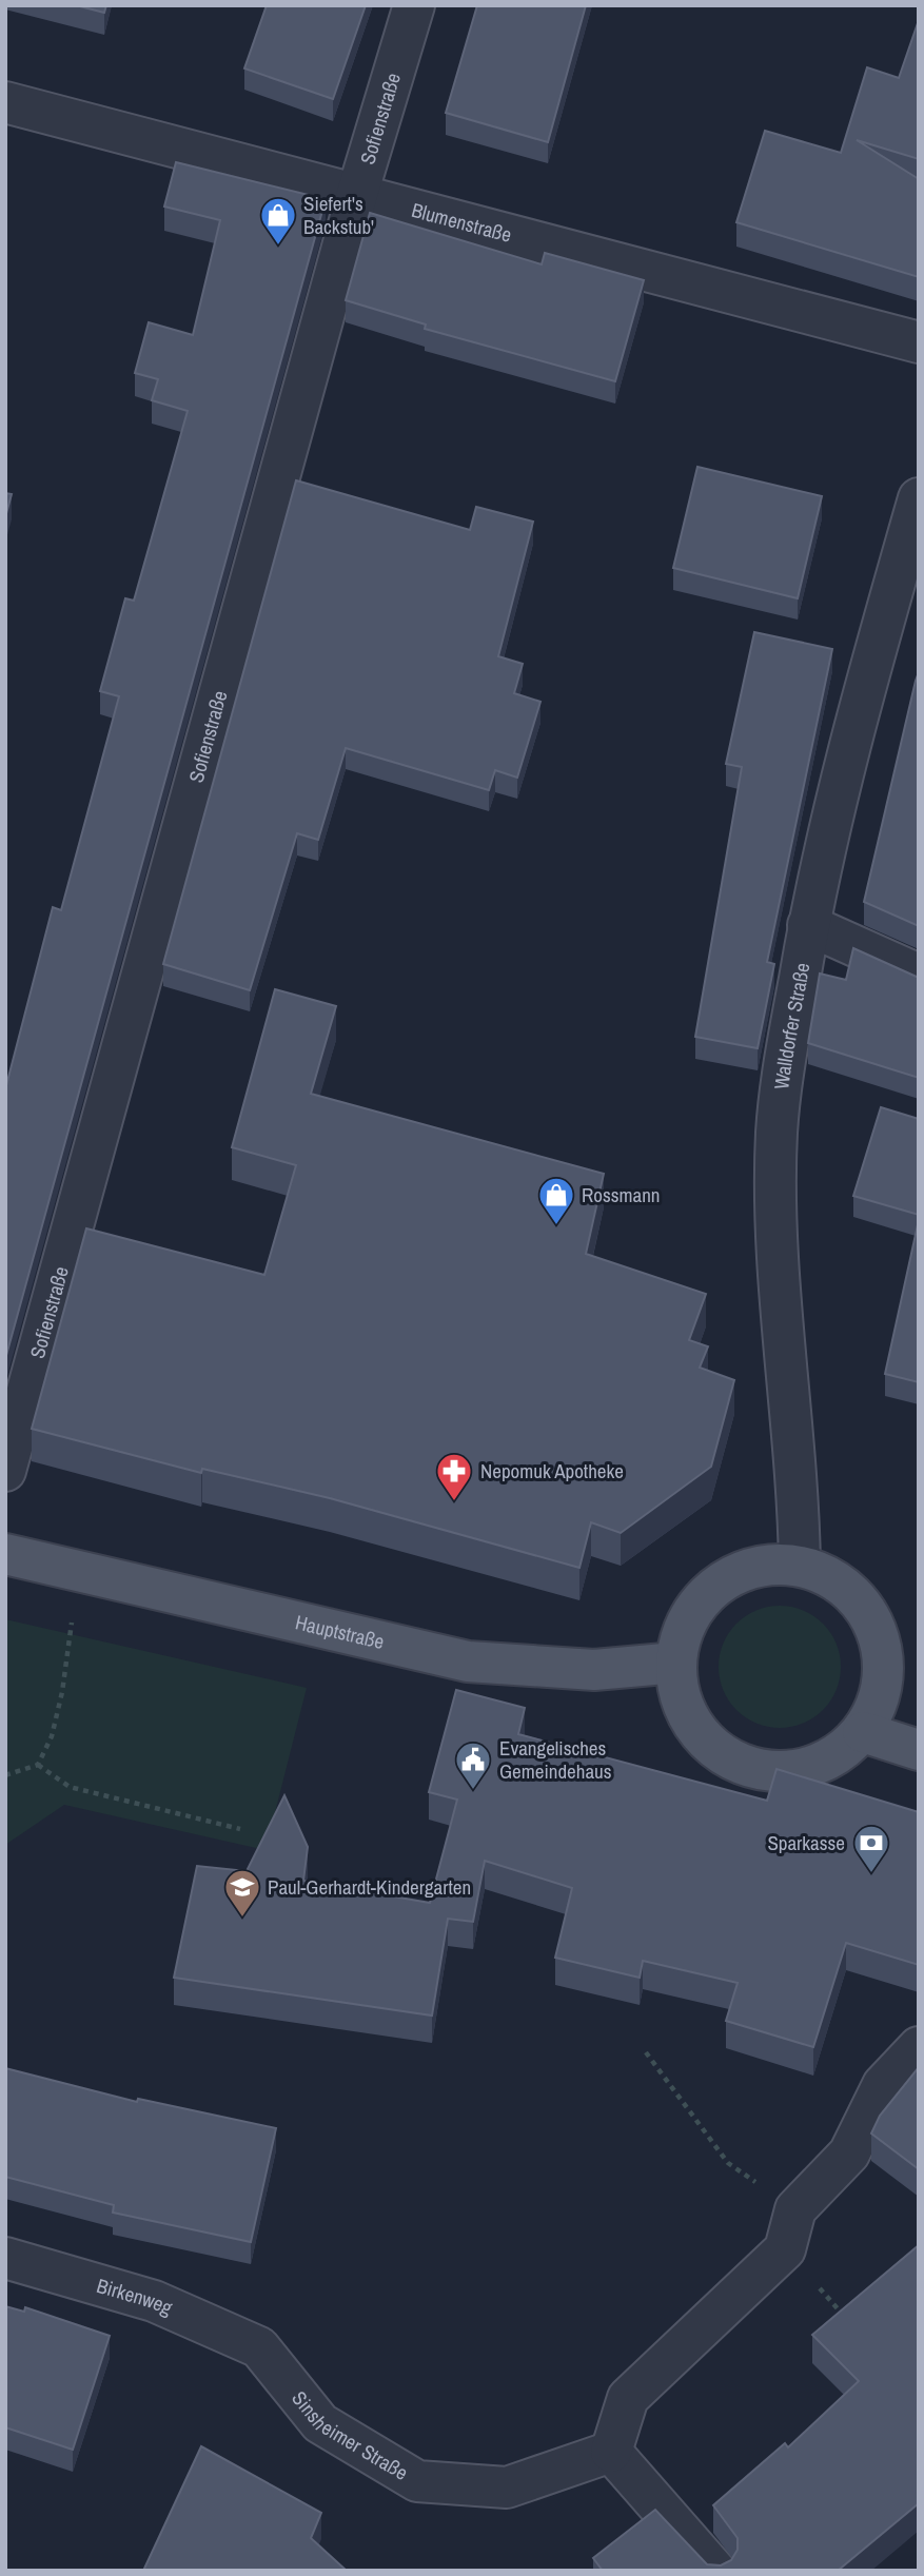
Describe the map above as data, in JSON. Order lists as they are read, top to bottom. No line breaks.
{"streets":{"main road":["Hauptstraße"],"street":["Sofienstraße","Blumenstraße","Walldorfer Straße","Birkenweg","Sinsheimer Straße"]},"crossings":[["Sofienstraße","Blumenstraße"],["Walldorfer Straße","Hauptstraße"],["Birkenweg","Sinsheimer Straße"]],"places":{"shop":["Siefert's Backstub'","Rossmann"],"pharmacy":["Nepomuk Apotheke"],"public building":["Evangelisches Gemeindehaus"],"bank":["Sparkasse"],"school or university":["Paul-Gerhardt-Kindergarten"]}}
